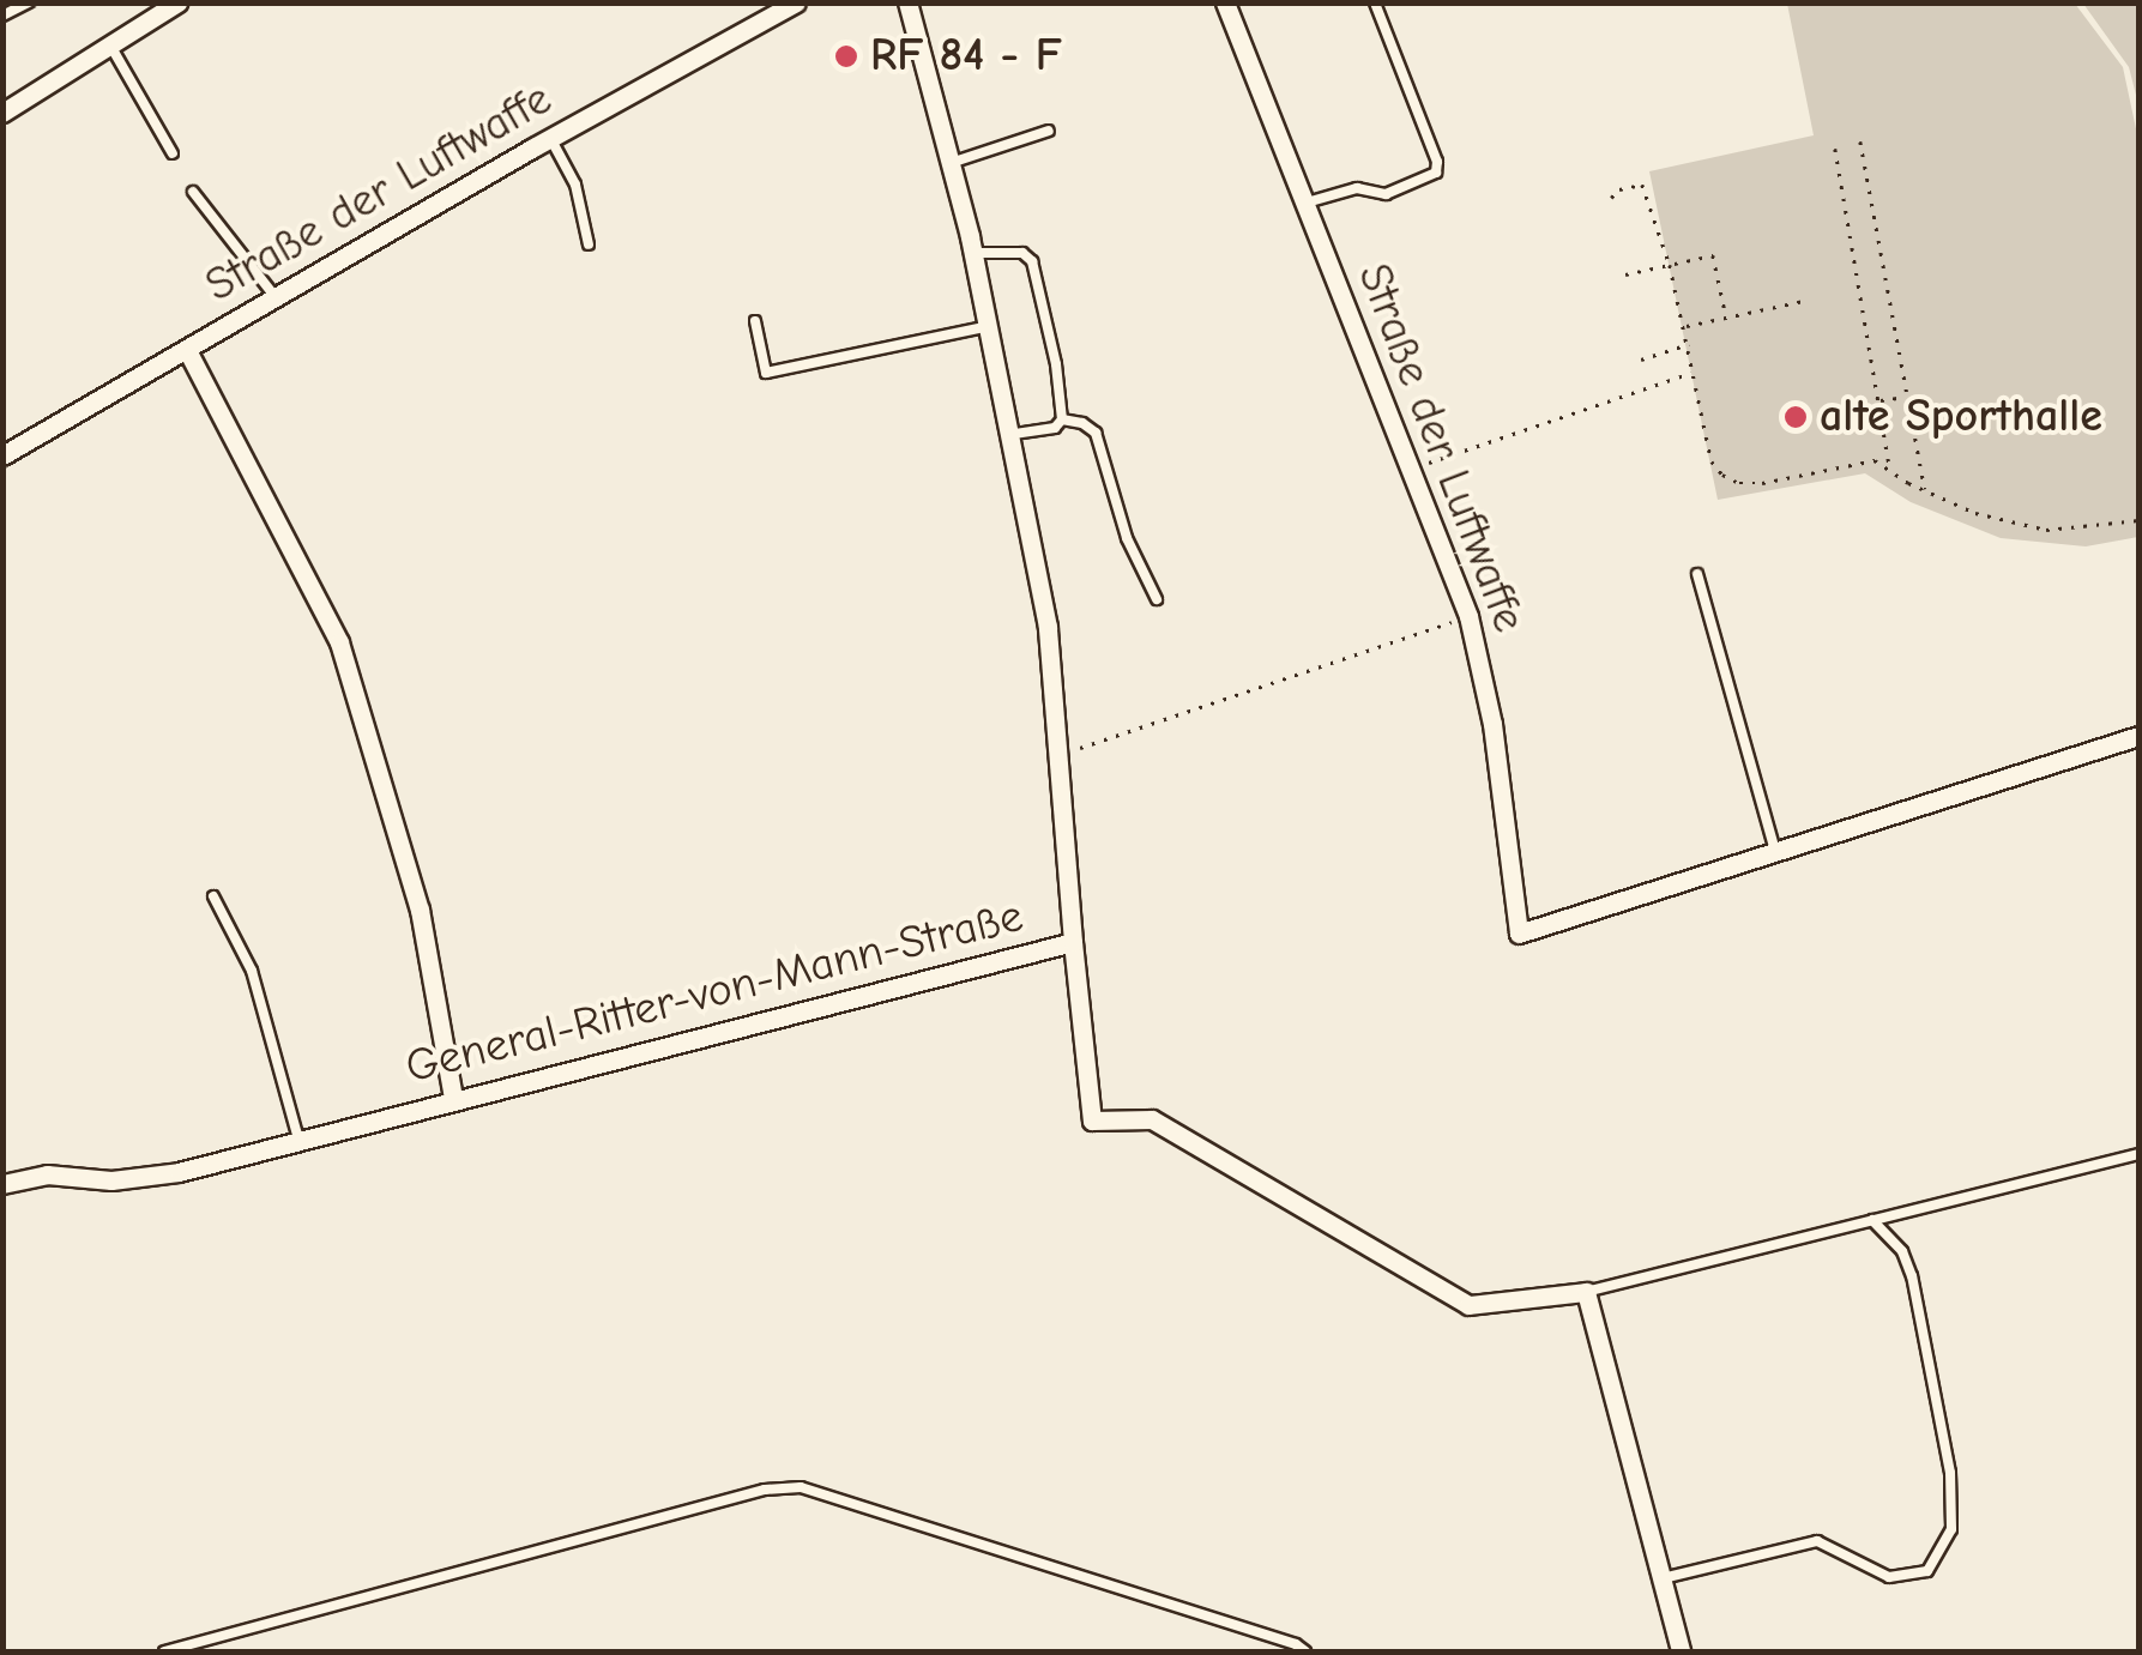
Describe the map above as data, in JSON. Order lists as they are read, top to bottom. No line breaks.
{"streets":{"street":["Straße der Luftwaffe","General-Ritter-von-Mann-Straße"]},"places":["RF 84 - F","alte Sporthalle"]}
